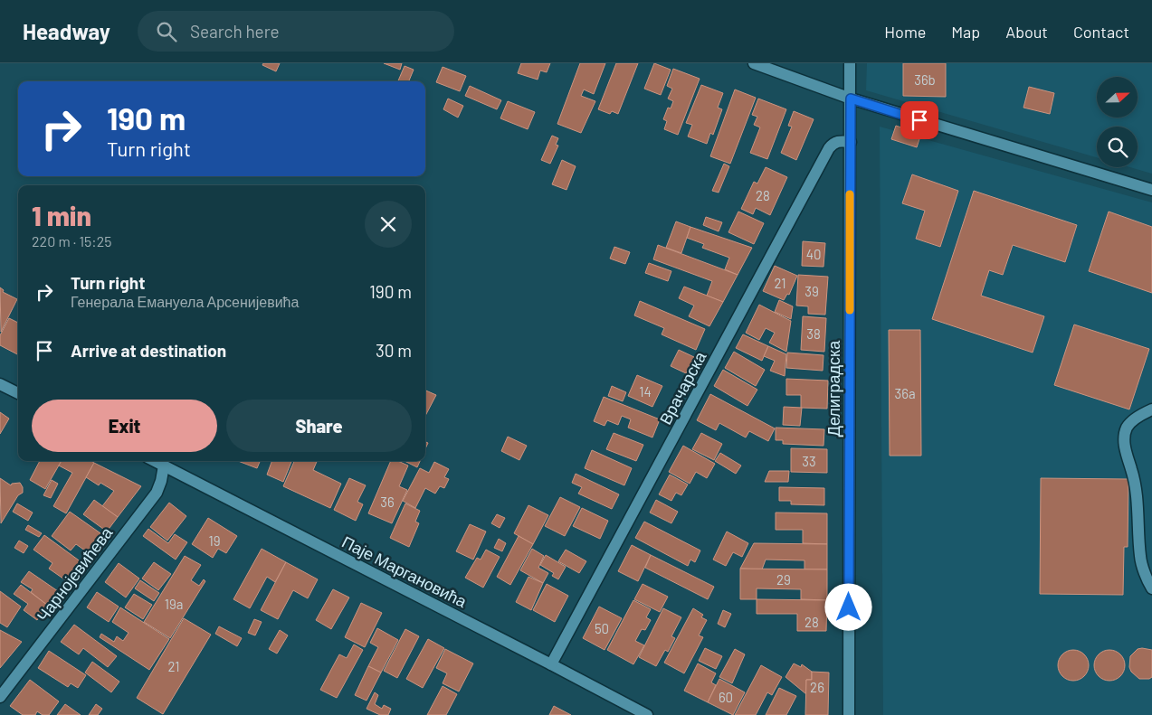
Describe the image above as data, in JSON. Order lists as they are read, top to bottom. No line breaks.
{"streets":{"street":["Врачарска","Делиградска","Паје Маргановића","Чарнојевићева"]},"crossings":[["Врачарска","Делиградска"],["Врачарска","Паје Маргановића"],["Паје Маргановића","Чарнојевићева"]],"house_numbers":["36b","28","40","21","39","38","14","36a","33","36","19","29","19a","28","50","21","26","60"],"north":"right","page":{"header":"Headway","search":"Search here","nav":["Home","Map","About","Contact"],"turn":["190 m","Turn right"],"heading":["1 min","220 m · 15:25"],"list":[{"name":"Turn right","note":"Генерала Емануела Арсенијевића","value":"190 m"},{"name":"Arrive at destination","value":"30 m"}],"buttons":["Exit","Share"]}}
